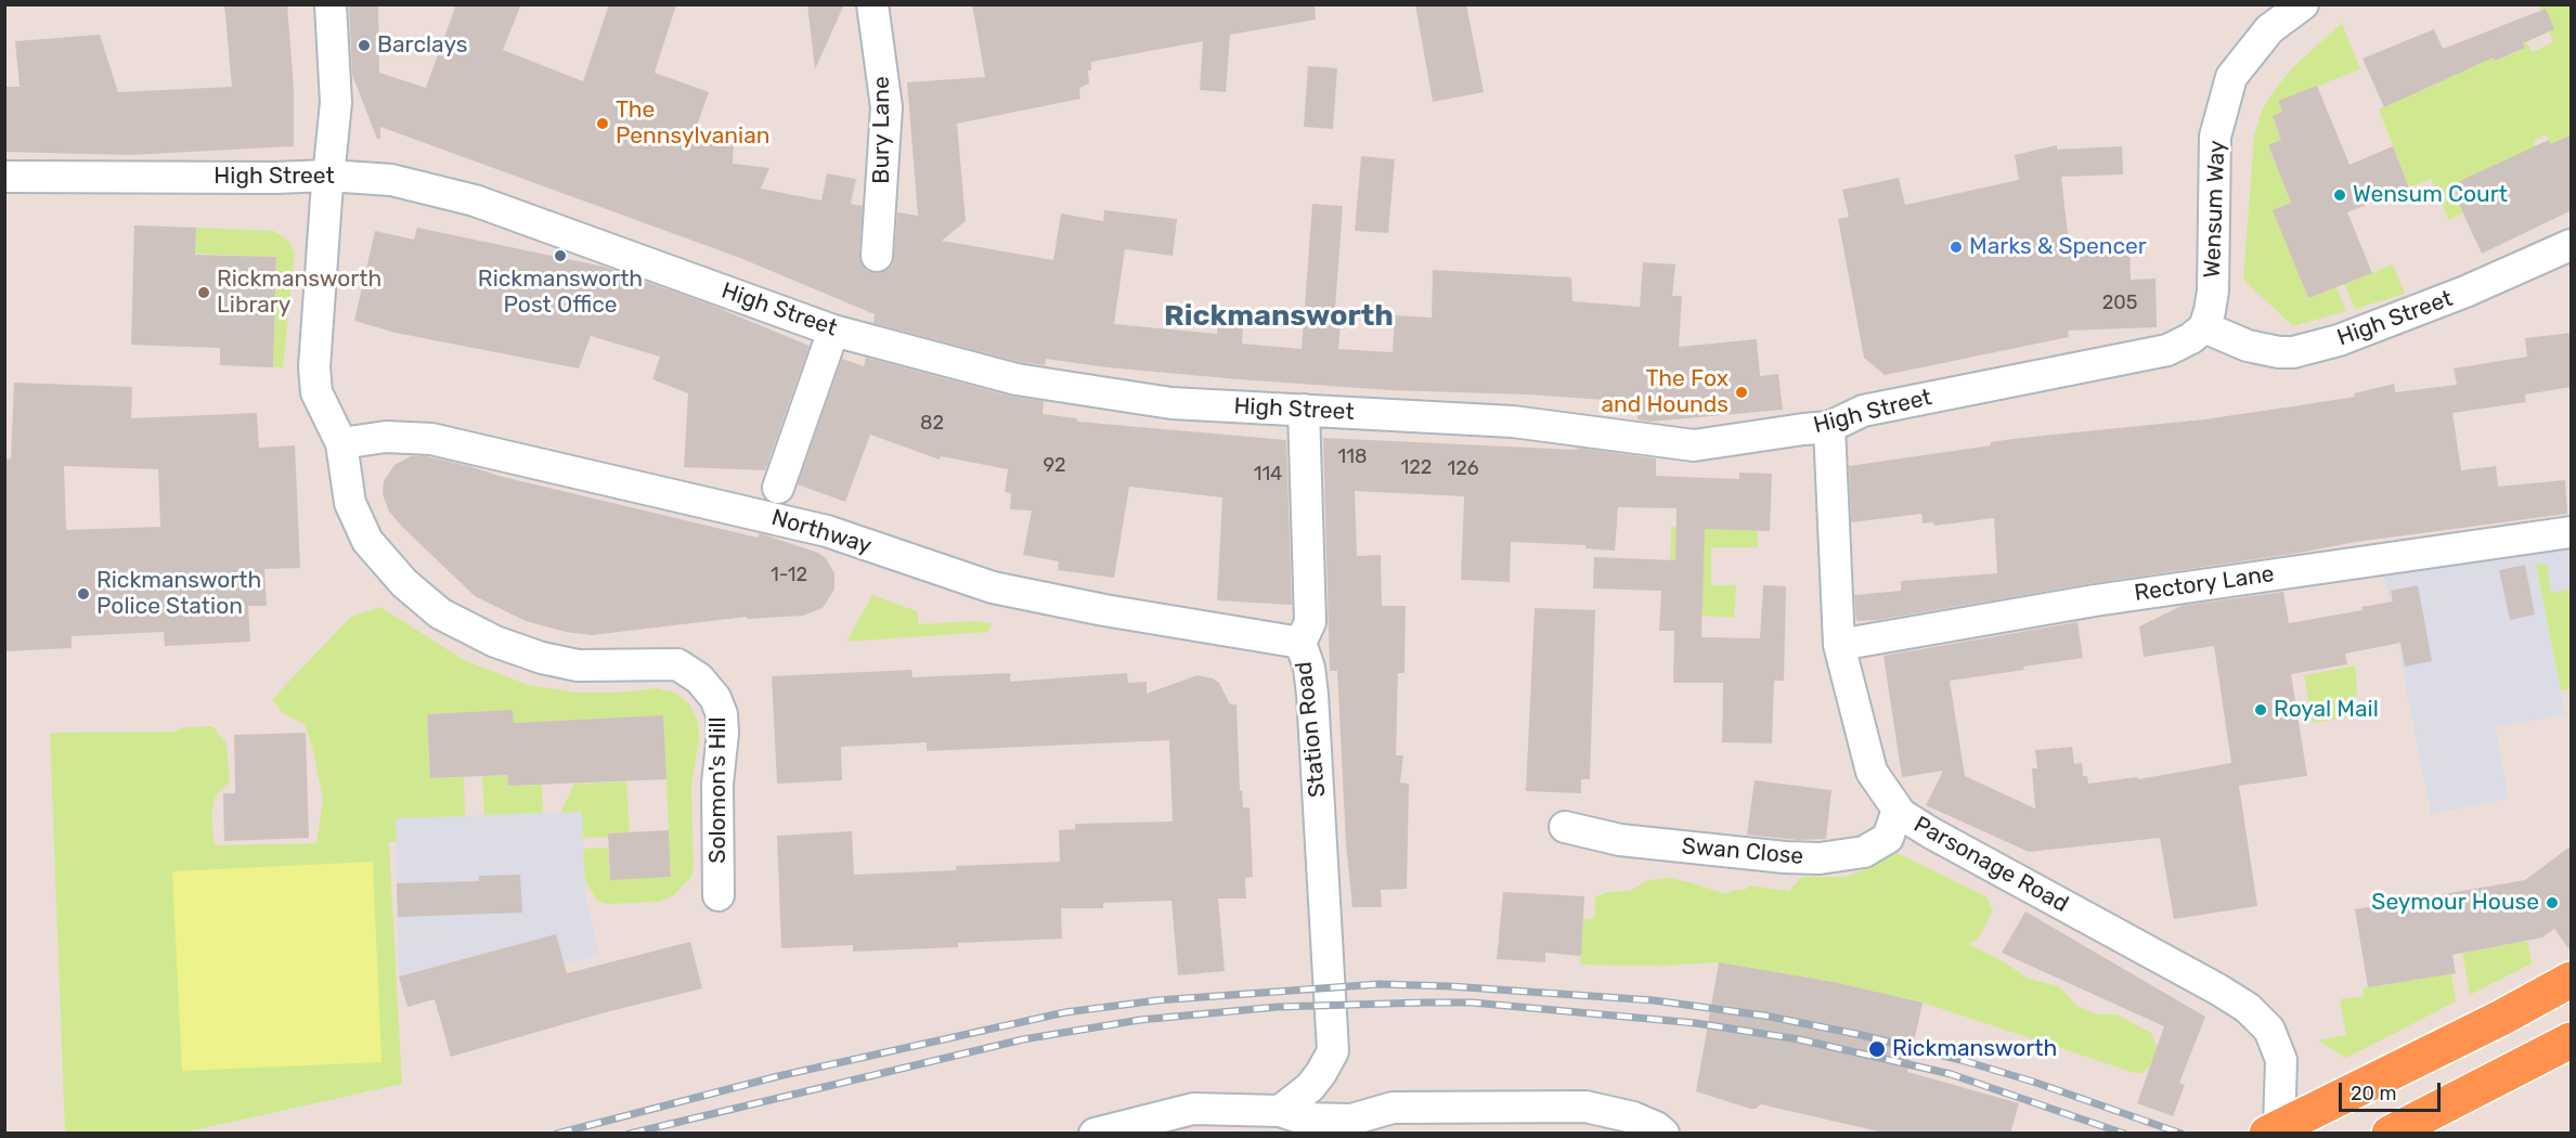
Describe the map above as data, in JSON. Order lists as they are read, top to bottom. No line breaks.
{"streets":{"street":["Bury Lane","High Street","Wensum Way","Northway","Rectory Lane","Station Road","Solomon's Hill","Swan Close","Parsonage Road"]},"crossings":[["High Street","Wensum Way"],["High Street","Station Road"],["High Street","Parsonage Road"],["Northway","Station Road"],["Northway","Solomon's Hill"],["Rectory Lane","Parsonage Road"],["Swan Close","Parsonage Road"]],"districts":["Rickmansworth"],"places":["Barclays","The Pennsylvanian","Wensum Court","Marks & Spencer","Rickmansworth Post Office","Rickmansworth Library","The Fox and Hounds","Rickmansworth Police Station","Royal Mail","Seymour House","Rickmansworth"],"house_numbers":["205","82","118","92","122","126","114","1-12"],"scale_bar":"20 m"}
